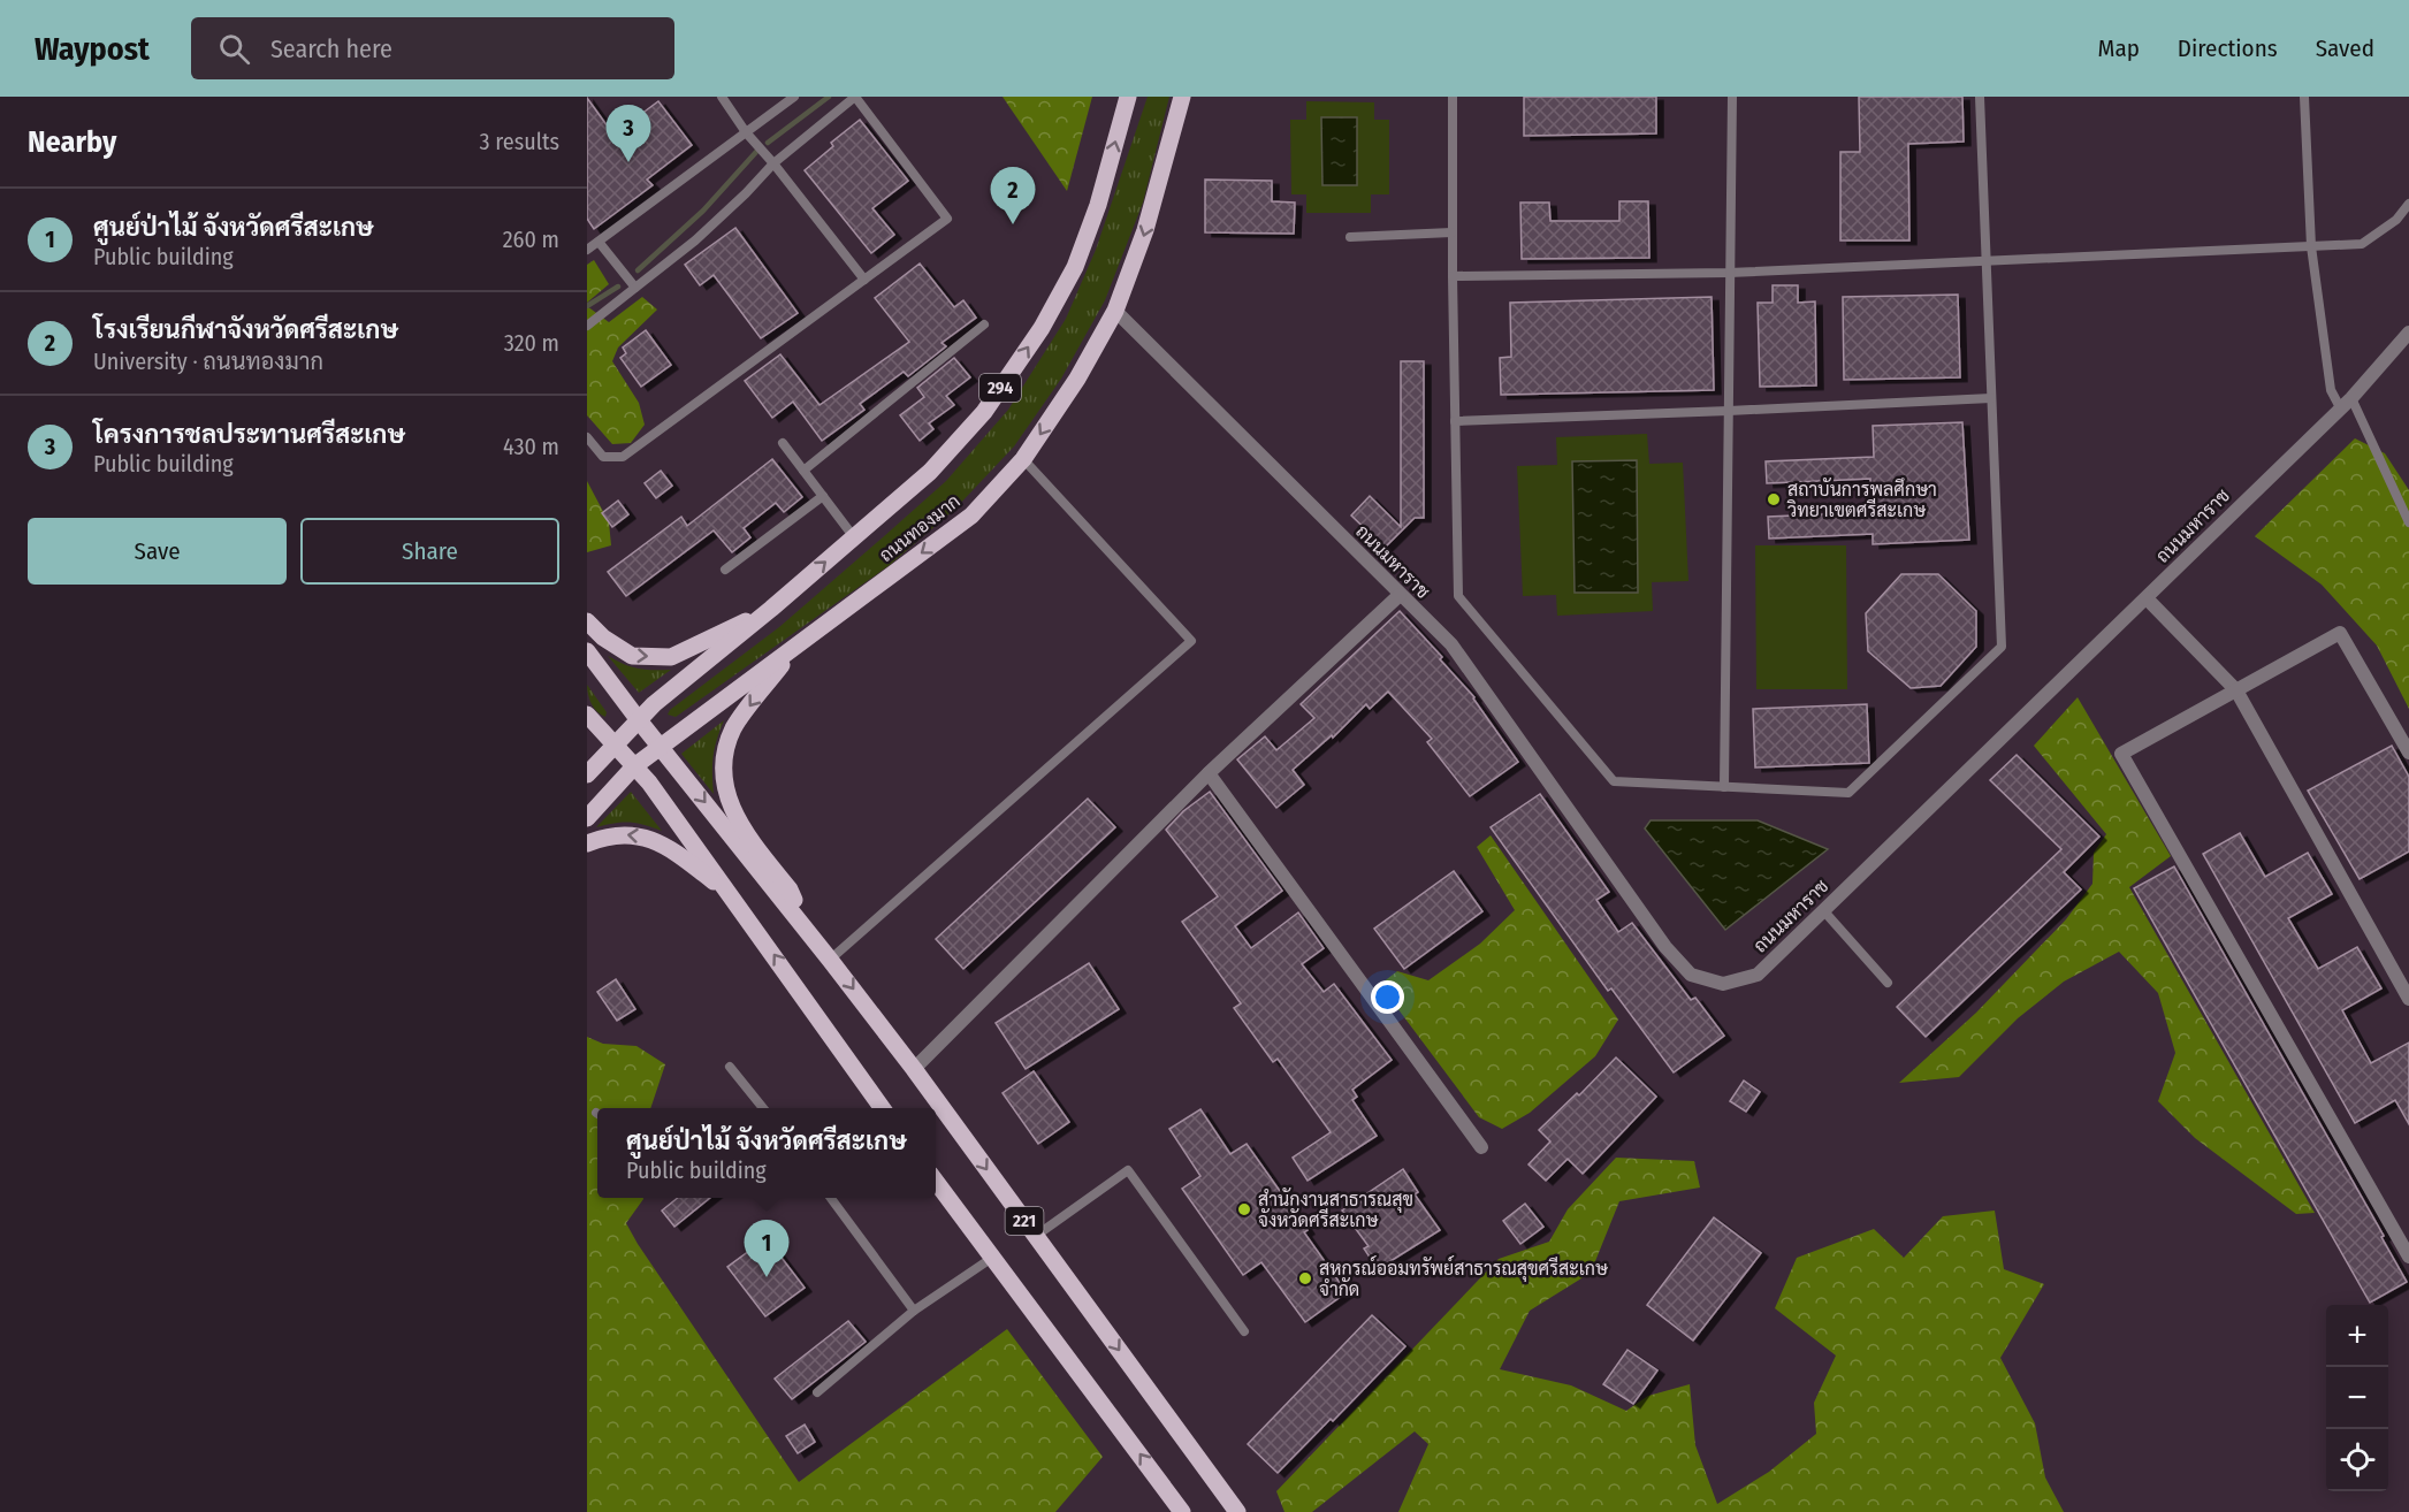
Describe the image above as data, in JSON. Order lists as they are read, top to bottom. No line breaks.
{"streets":{"main road":["294","ถนนทองมาก","221"],"street":["ถนนมหาราช"]},"crossings":[["ถนนมหาราช","ถนนทองมาก"],["ถนนทองมาก","221"]],"places":["สถาบันการพลศึกษา วิทยาเขตศรีสะเกษ","สำนักงานสาธารณสุข จังหวัดศรีสะเกษ","สหกรณ์ออมทรัพย์สาธารณสุขศรีสะเกษ จำกัด"],"page":{"header":"Waypost","search":"Search here","nav":["Map","Directions","Saved"],"heading":["Nearby","3 results"],"pins":["3","2","1"],"list":[{"mark":"1","name":"ศูนย์ป่าไม้ จังหวัดศรีสะเกษ","note":"Public building","value":"260 m"},{"mark":"2","name":"โรงเรียนกีฬาจังหวัดศรีสะเกษ","note":"University · ถนนทองมาก","value":"320 m"},{"mark":"3","name":"โครงการชลประทานศรีสะเกษ","note":"Public building","value":"430 m"}],"buttons":["Save","Share"],"popup":["ศูนย์ป่าไม้ จังหวัดศรีสะเกษ","Public building"],"map_buttons":["+","−"]}}
